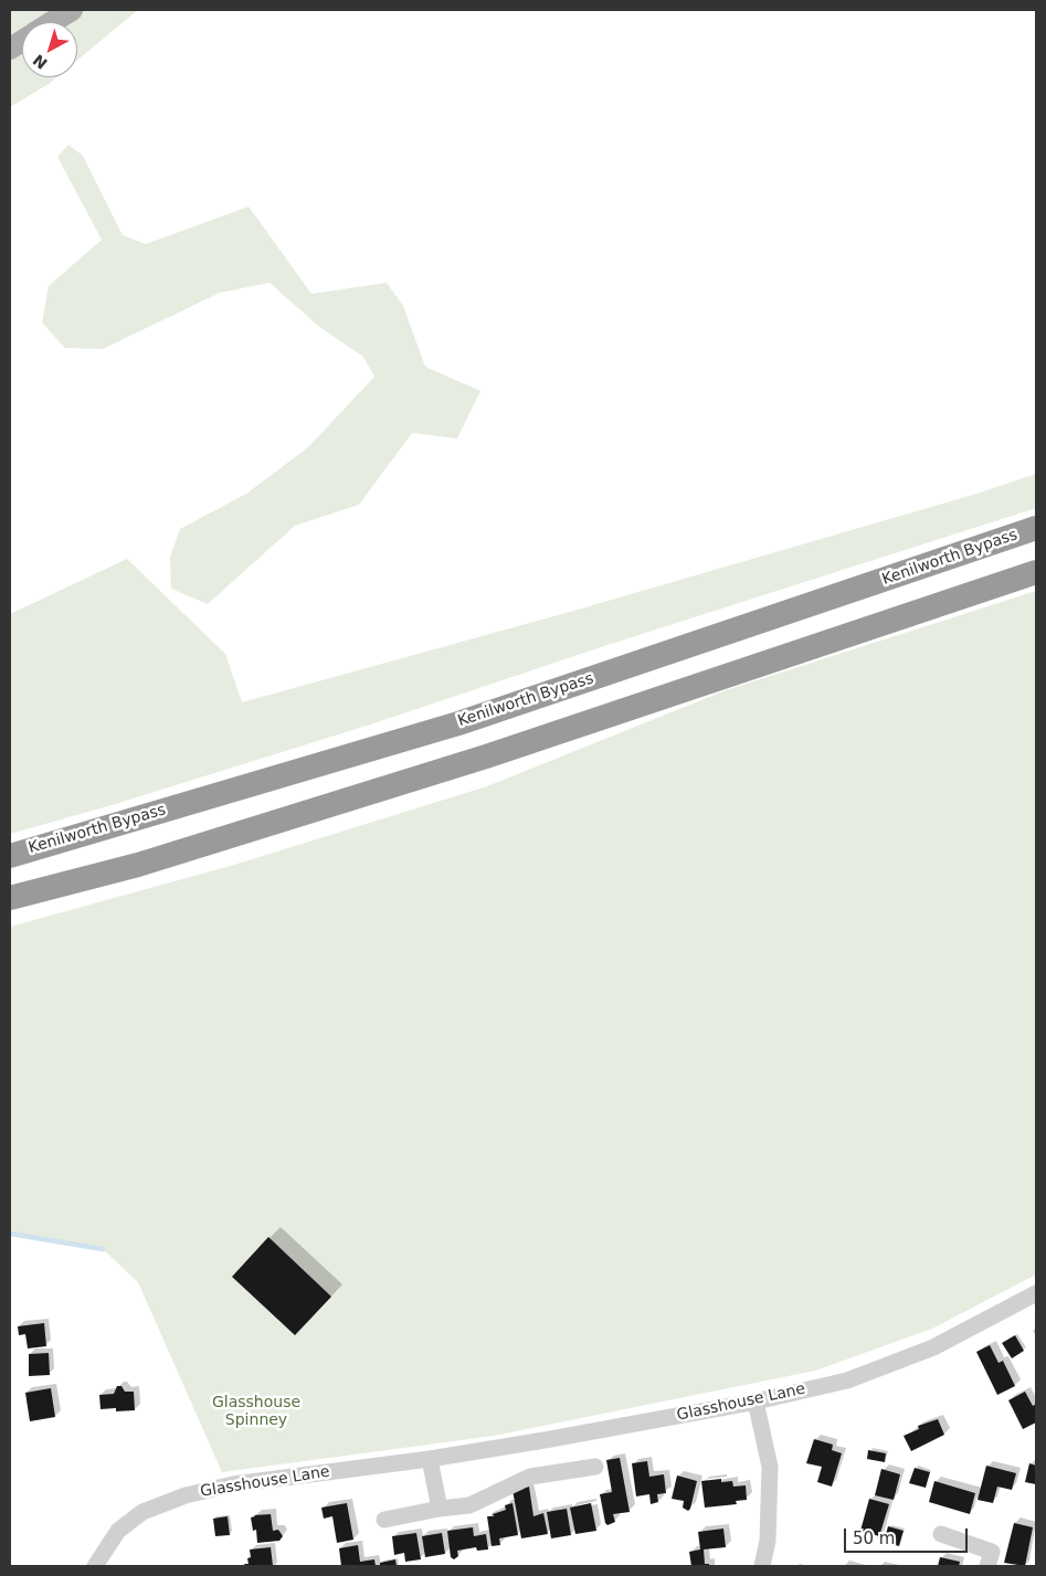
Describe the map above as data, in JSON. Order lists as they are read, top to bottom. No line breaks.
{"streets":{"highway":["Kenilworth Bypass"],"street":["Glasshouse Lane"]},"parks":["Glasshouse Spinney"],"scale_bar":"50 m","north":"bottom left"}
